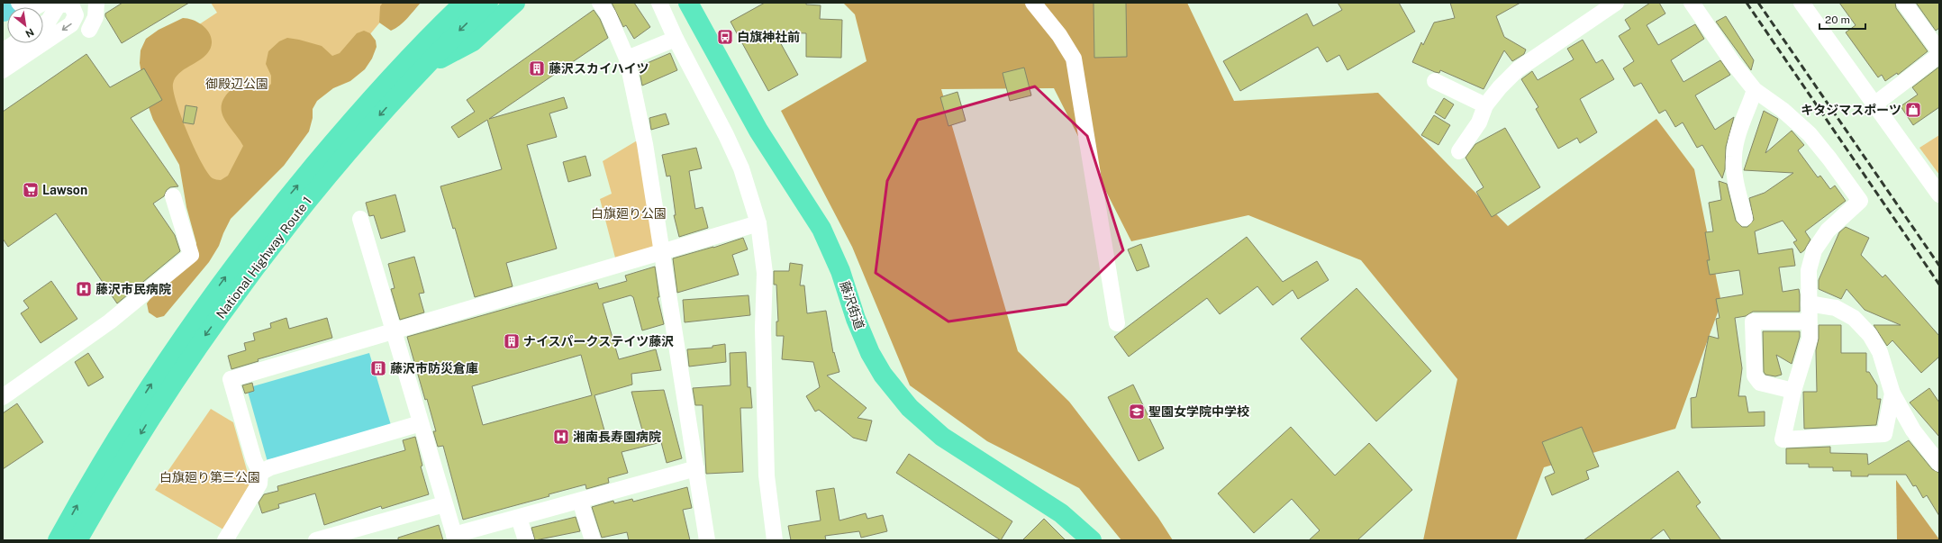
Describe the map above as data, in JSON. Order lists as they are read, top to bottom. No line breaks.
{"streets":{"highway":["National Highway Route 1","藤沢街道"]},"parks":["御殿辺公園","白旗廻り公園","白旗廻り第三公園"],"places":{"bus stop":["白旗神社前"],"building":["藤沢スカイハイツ","ナイスパークステイツ藤沢","藤沢市防災倉庫"],"shop":["キタジマスポーツ"],"supermarket":["Lawson"],"hospital":["藤沢市民病院","湘南長寿園病院"],"school or university":["聖園女学院中学校"]},"scale_bar":"20 m","north":"bottom right"}
